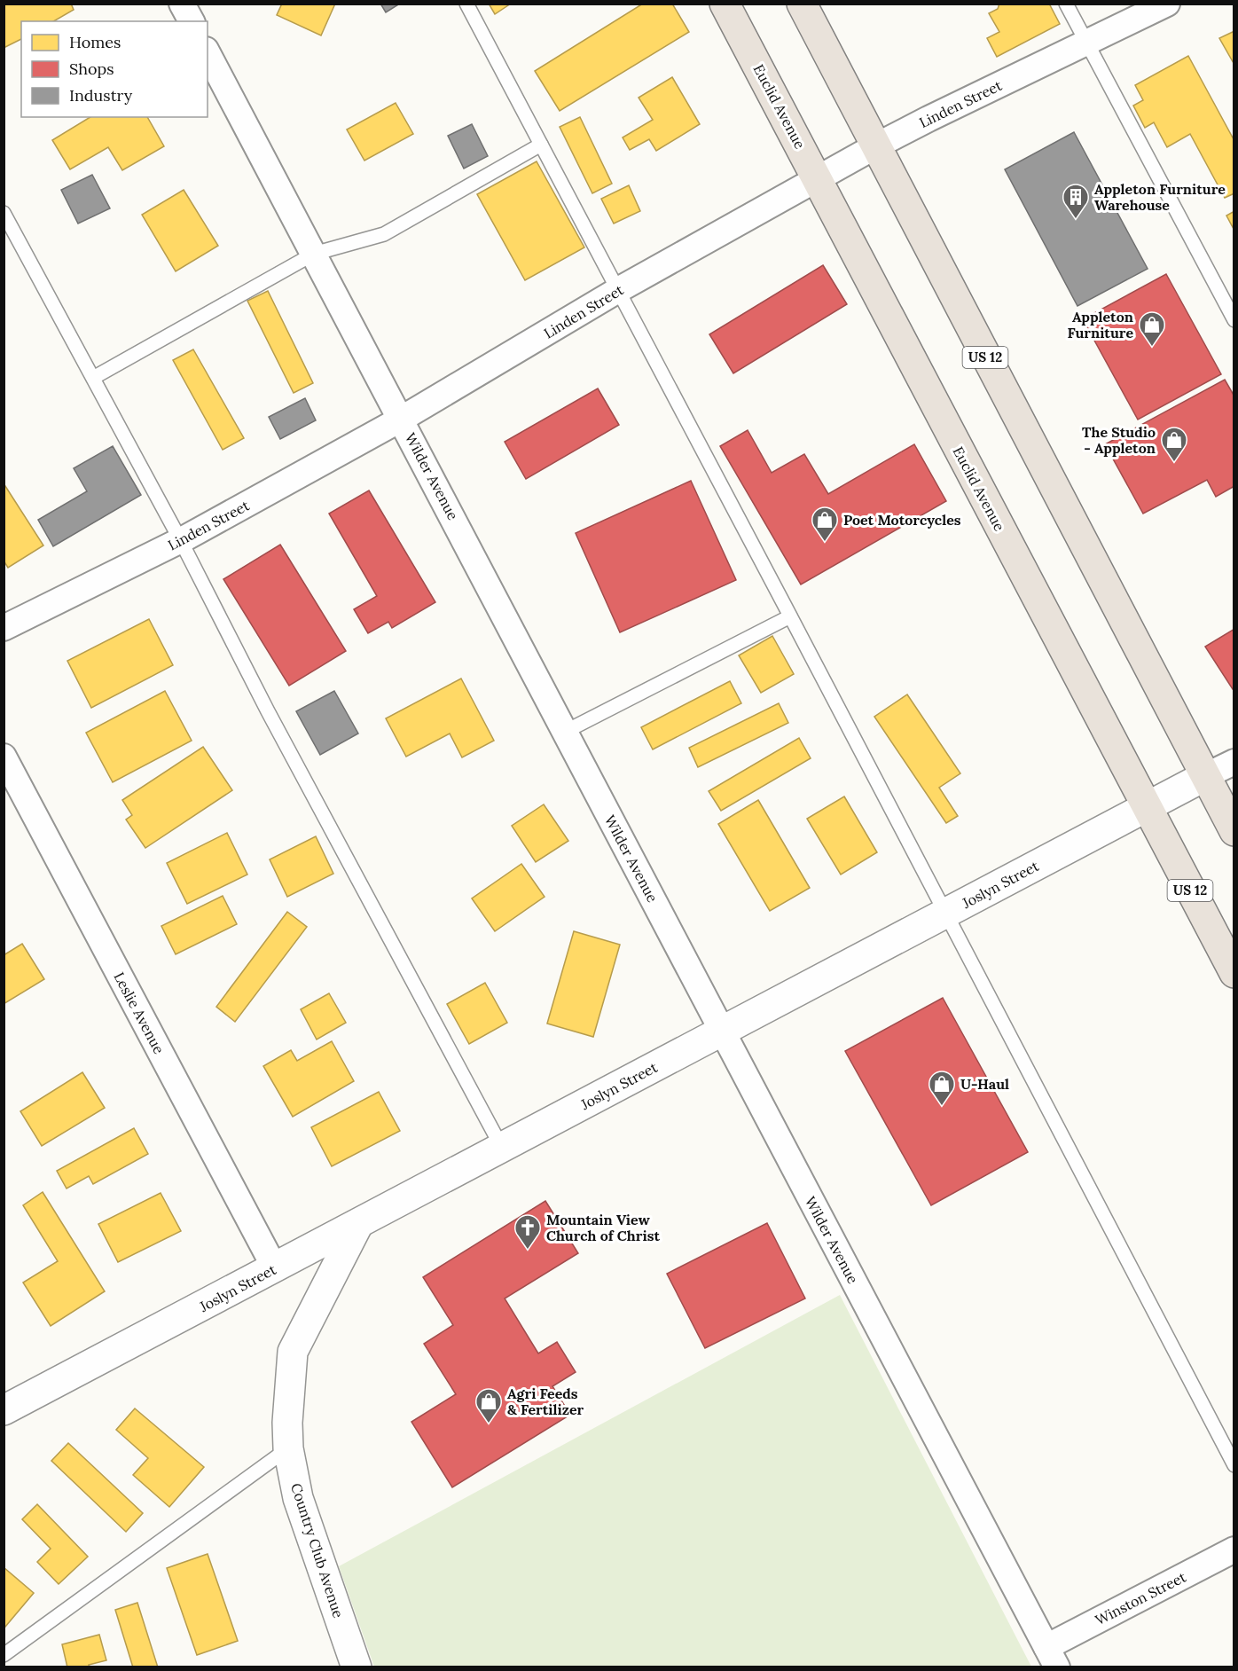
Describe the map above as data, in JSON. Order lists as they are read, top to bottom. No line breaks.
{"streets":{"highway":["Euclid Avenue","US 12"],"street":["Linden Street","Wilder Avenue","Joslyn Street","Leslie Avenue","Country Club Avenue","Winston Street"]},"crossings":[["Linden Street","Euclid Avenue"],["Linden Street","US 12"],["Linden Street","Wilder Avenue"],["Euclid Avenue","Joslyn Street"],["US 12","Joslyn Street"],["Wilder Avenue","Joslyn Street"],["Wilder Avenue","Winston Street"],["Joslyn Street","Leslie Avenue"],["Joslyn Street","Country Club Avenue"]],"places":{"building":["Appleton Furniture Warehouse"],"shop":["Appleton Furniture","The Studio - Appleton","Poet Motorcycles","U-Haul","Agri Feeds & Fertilizer"],"church":["Mountain View Church of Christ"]},"legend":["Homes","Shops","Industry"]}
